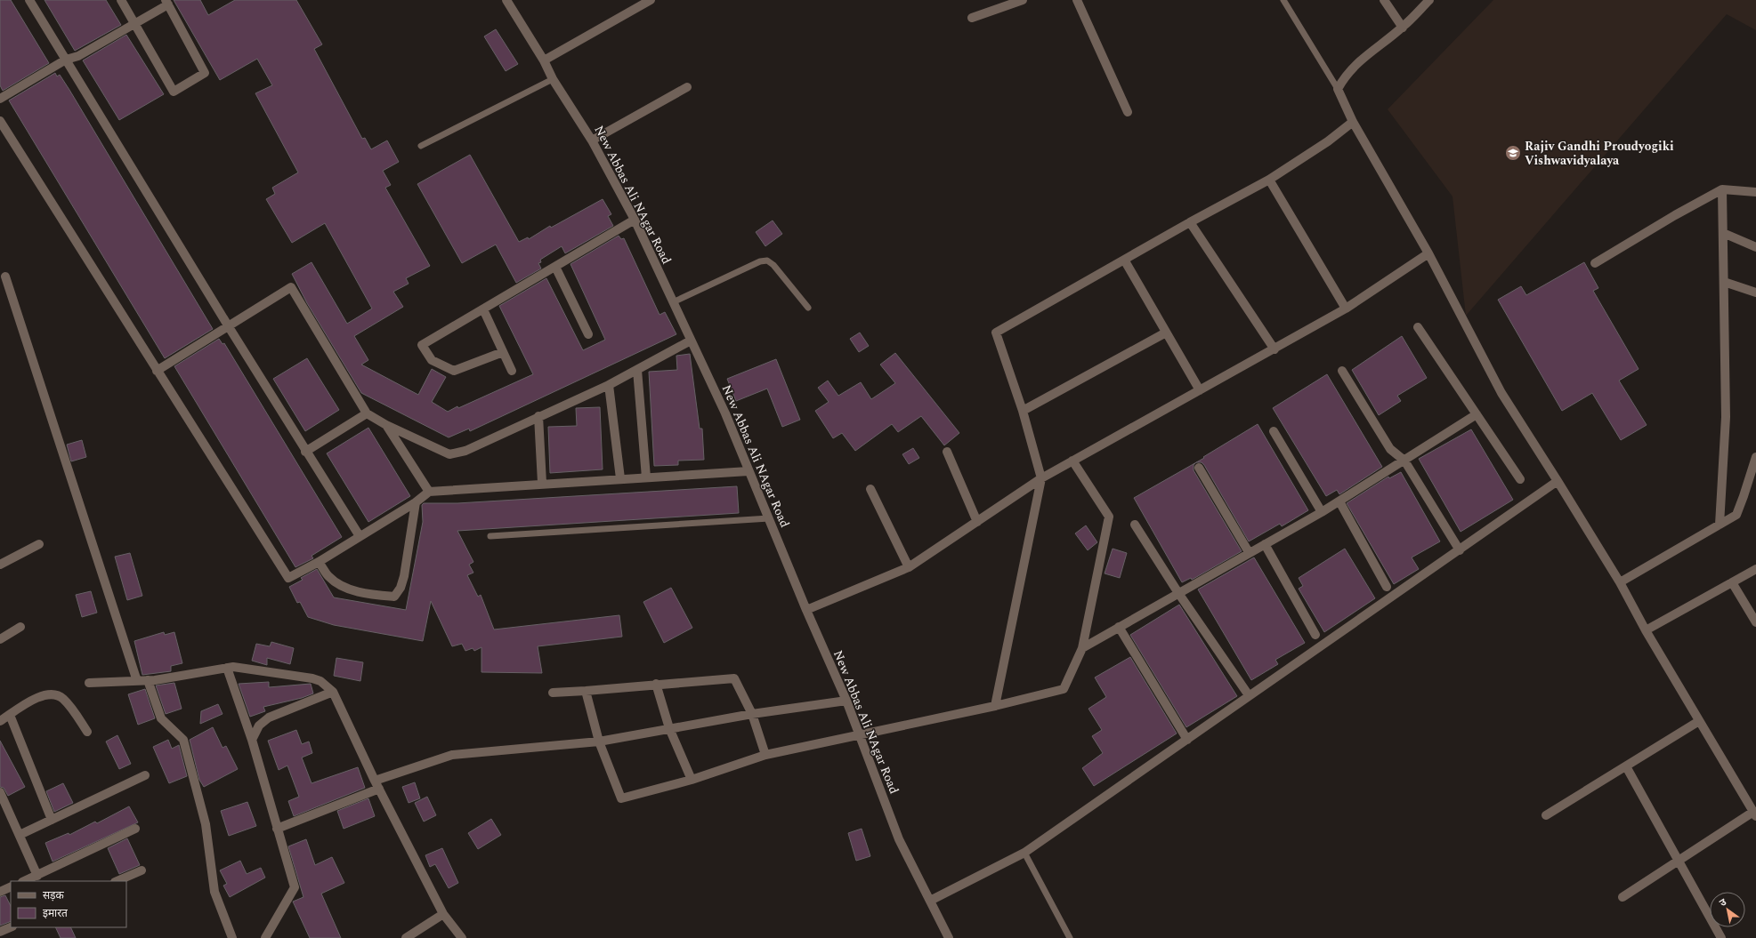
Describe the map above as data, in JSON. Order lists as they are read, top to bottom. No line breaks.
{"streets":{"street":["New Abbas Ali NAgar Road"]},"places":{"school or university":["Rajiv Gandhi Proudyogiki Vishwavidyalaya"]},"legend":["सड़क","इमारत"],"north":"top left"}
